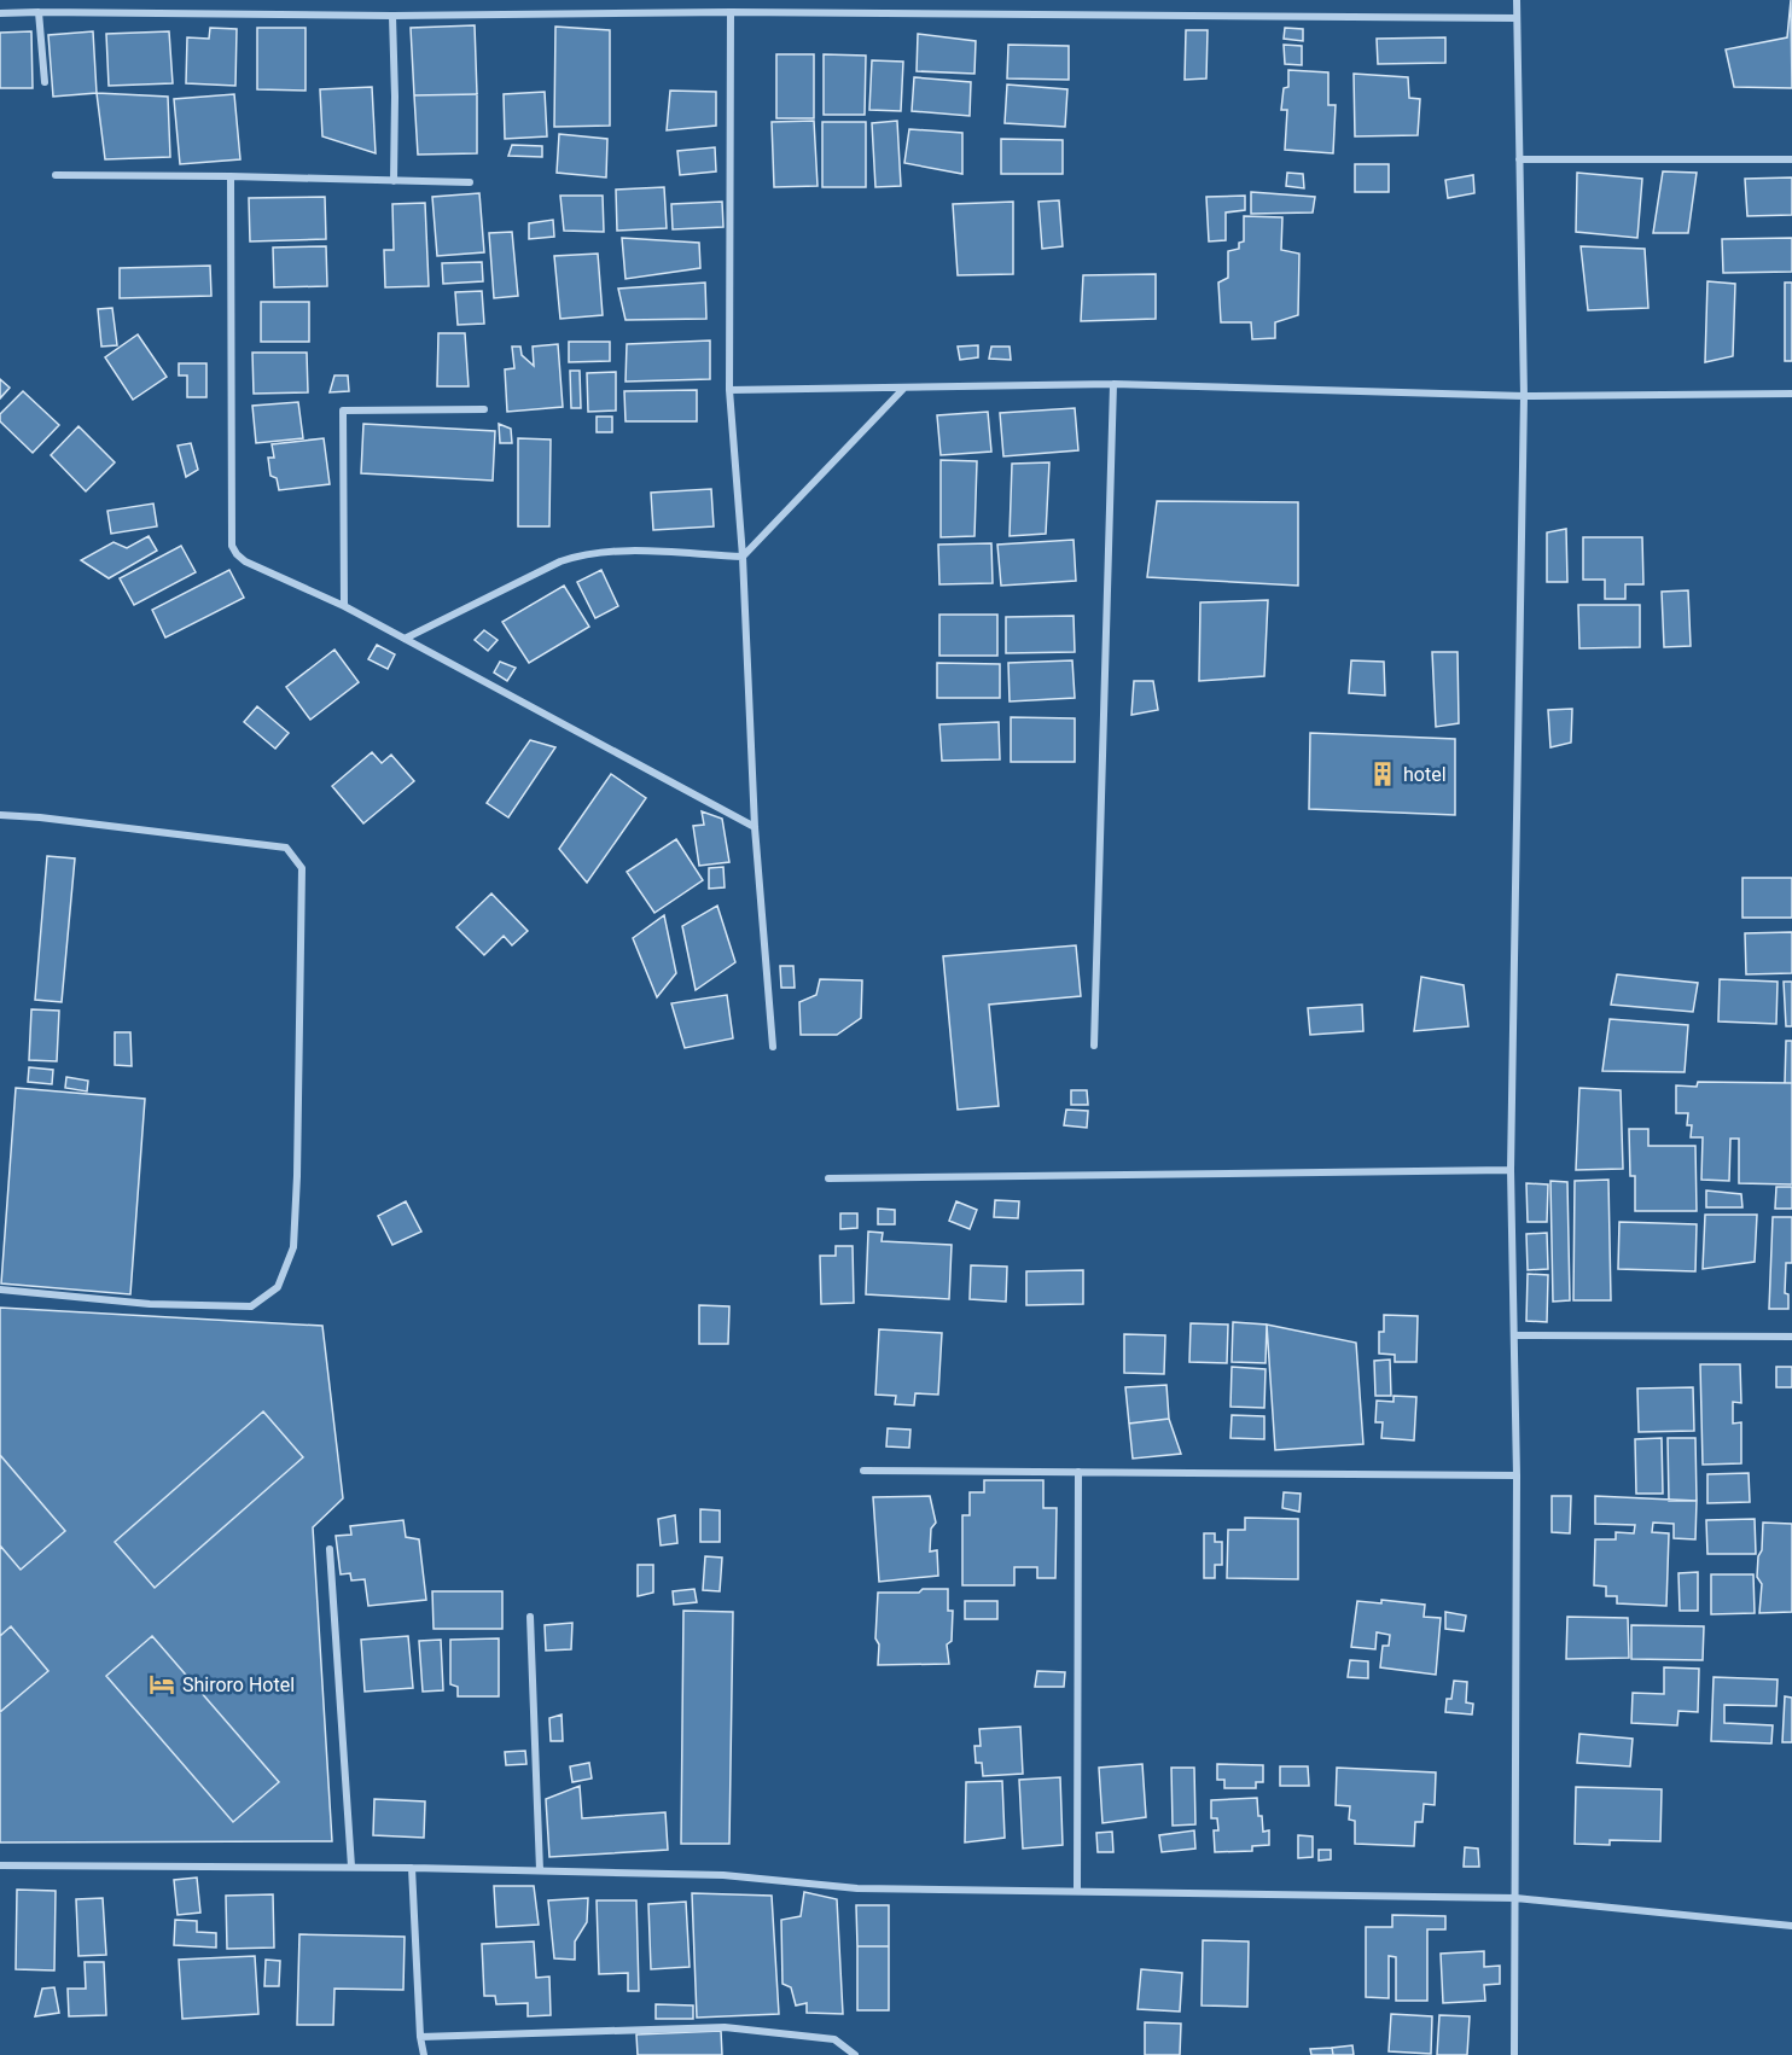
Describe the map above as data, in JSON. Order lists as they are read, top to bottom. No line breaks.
{"places":{"building":["hotel"],"hotel":["Shiroro Hotel"]}}
